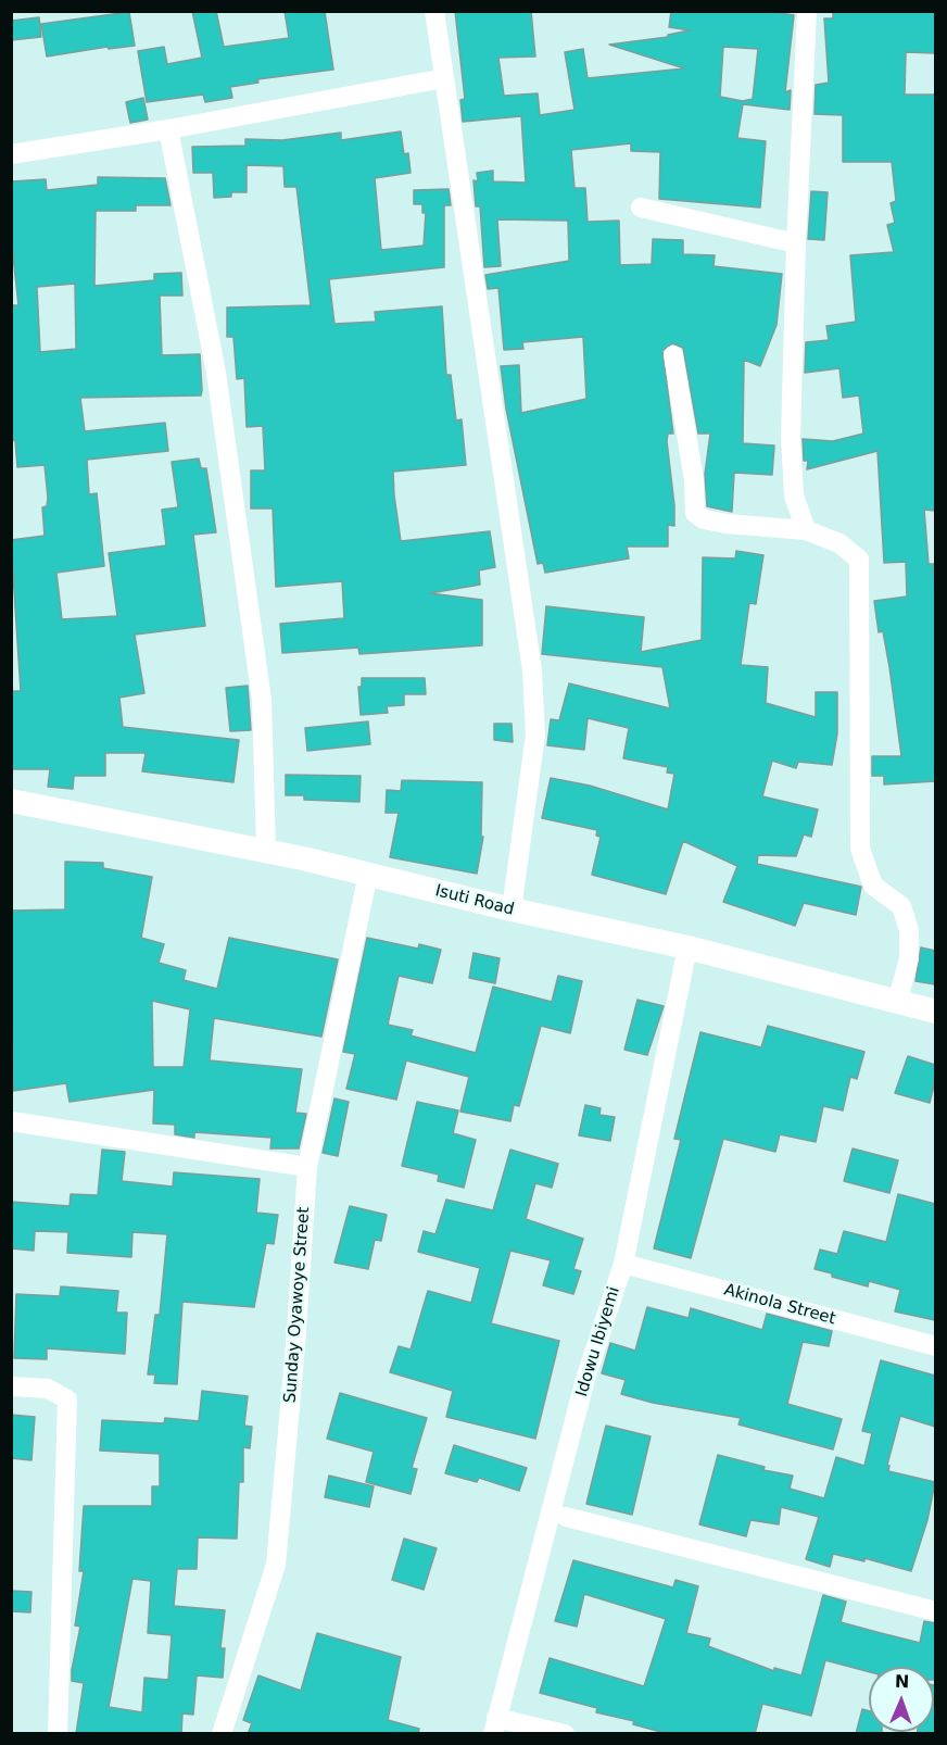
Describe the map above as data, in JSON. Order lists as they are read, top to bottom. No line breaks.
{"streets":{"street":["Isuti Road","Sunday Oyawoye Street","Akinola Street","Idowu Ibiyemi"]},"crossings":[["Isuti Road","Sunday Oyawoye Street"],["Isuti Road","Idowu Ibiyemi"],["Akinola Street","Idowu Ibiyemi"]],"north":"top"}
